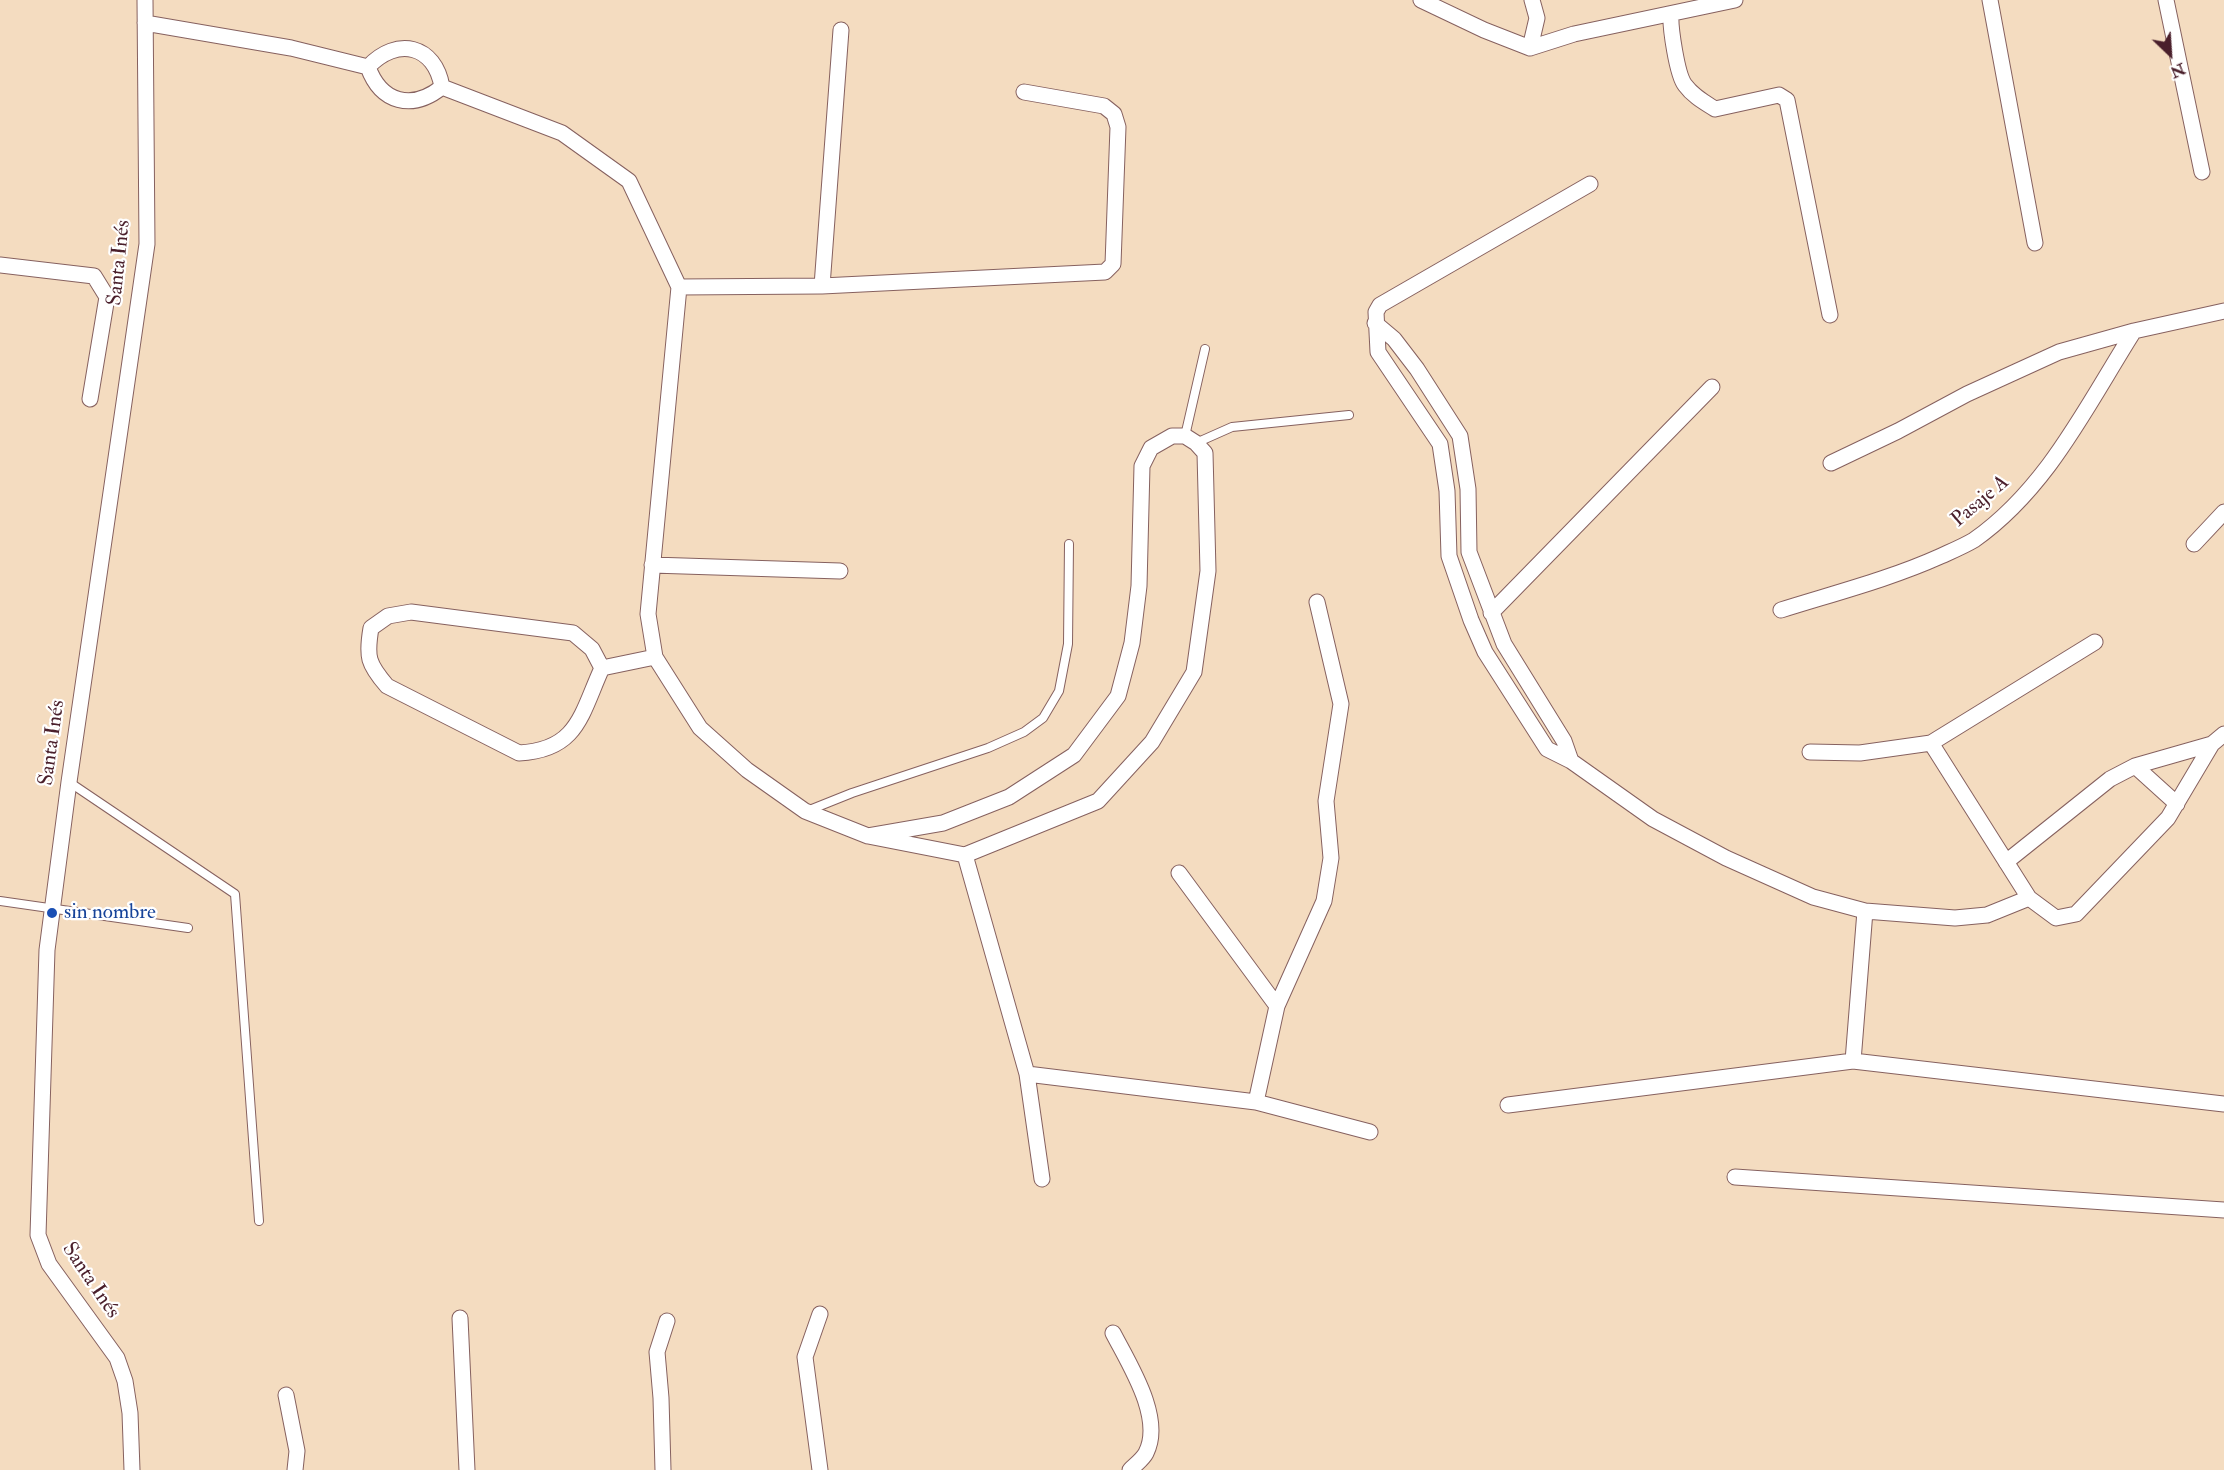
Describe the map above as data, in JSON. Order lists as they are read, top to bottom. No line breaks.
{"streets":{"street":["Santa Inés","Pasaje A"]},"places":["sin nombre"],"north":"bottom right"}
